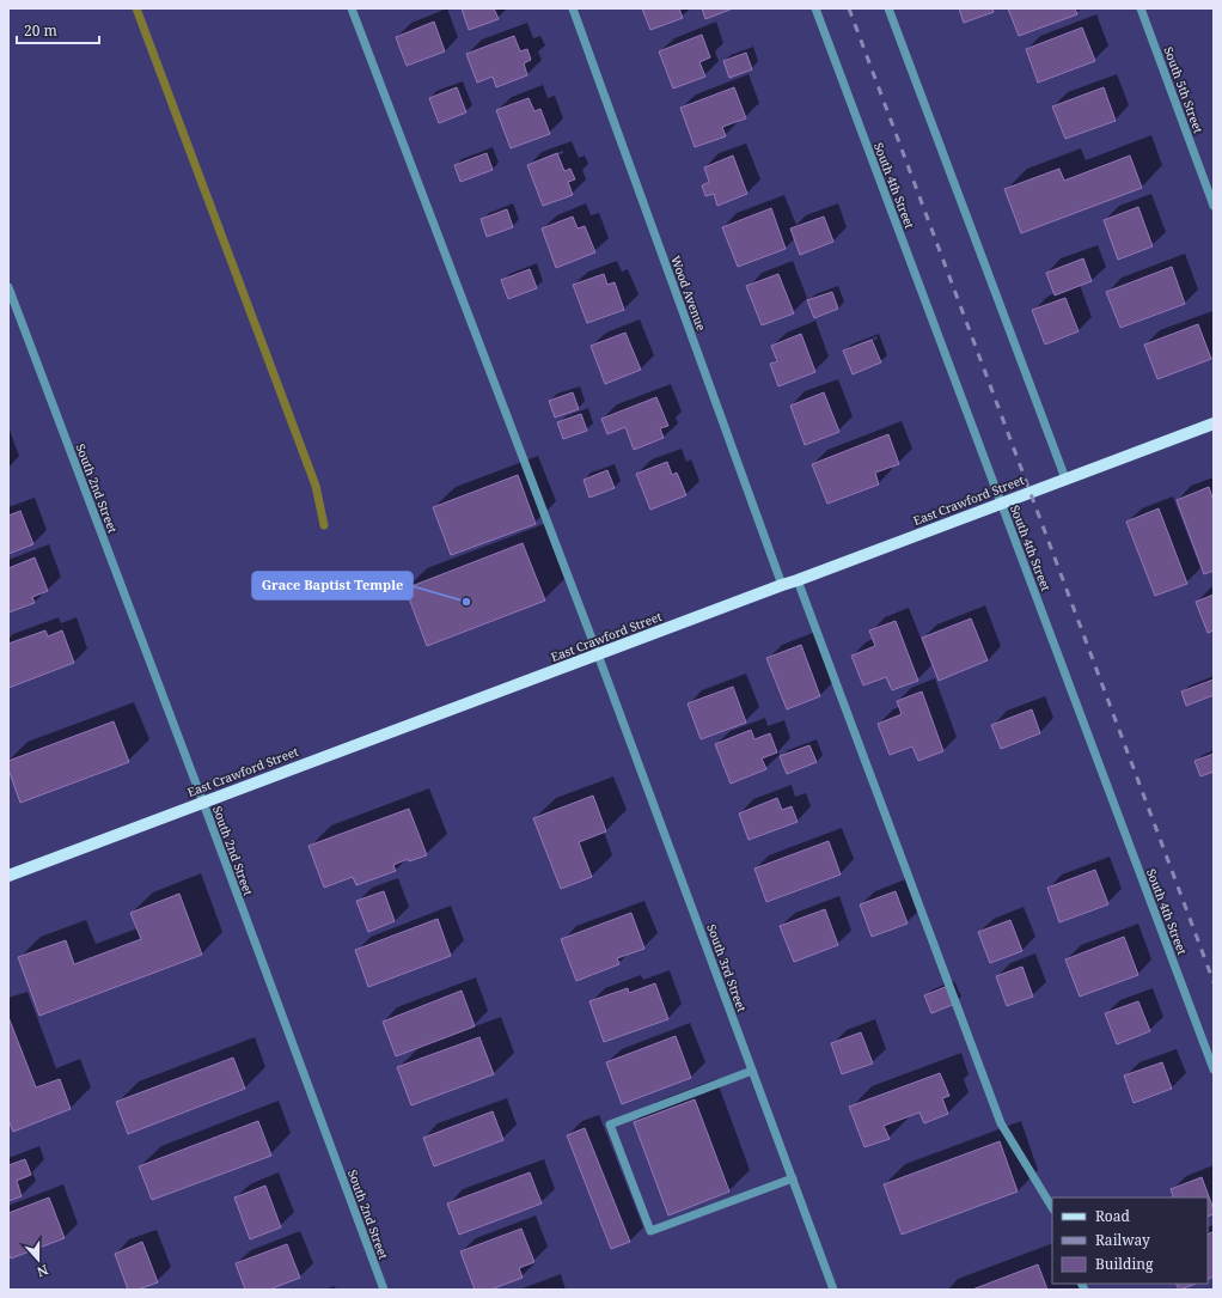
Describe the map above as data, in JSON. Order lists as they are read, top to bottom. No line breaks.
{"streets":{"main road":["East Crawford Street"],"street":["South 5th Street","South 4th Street","Wood Avenue","South 2nd Street","South 3rd Street"]},"crossings":[["South 4th Street","East Crawford Street"],["Wood Avenue","East Crawford Street"],["South 2nd Street","East Crawford Street"],["East Crawford Street","South 3rd Street"]],"places":["Grace Baptist Temple"],"legend":["Road","Railway","Building"],"scale_bar":"20 m","north":"bottom"}
